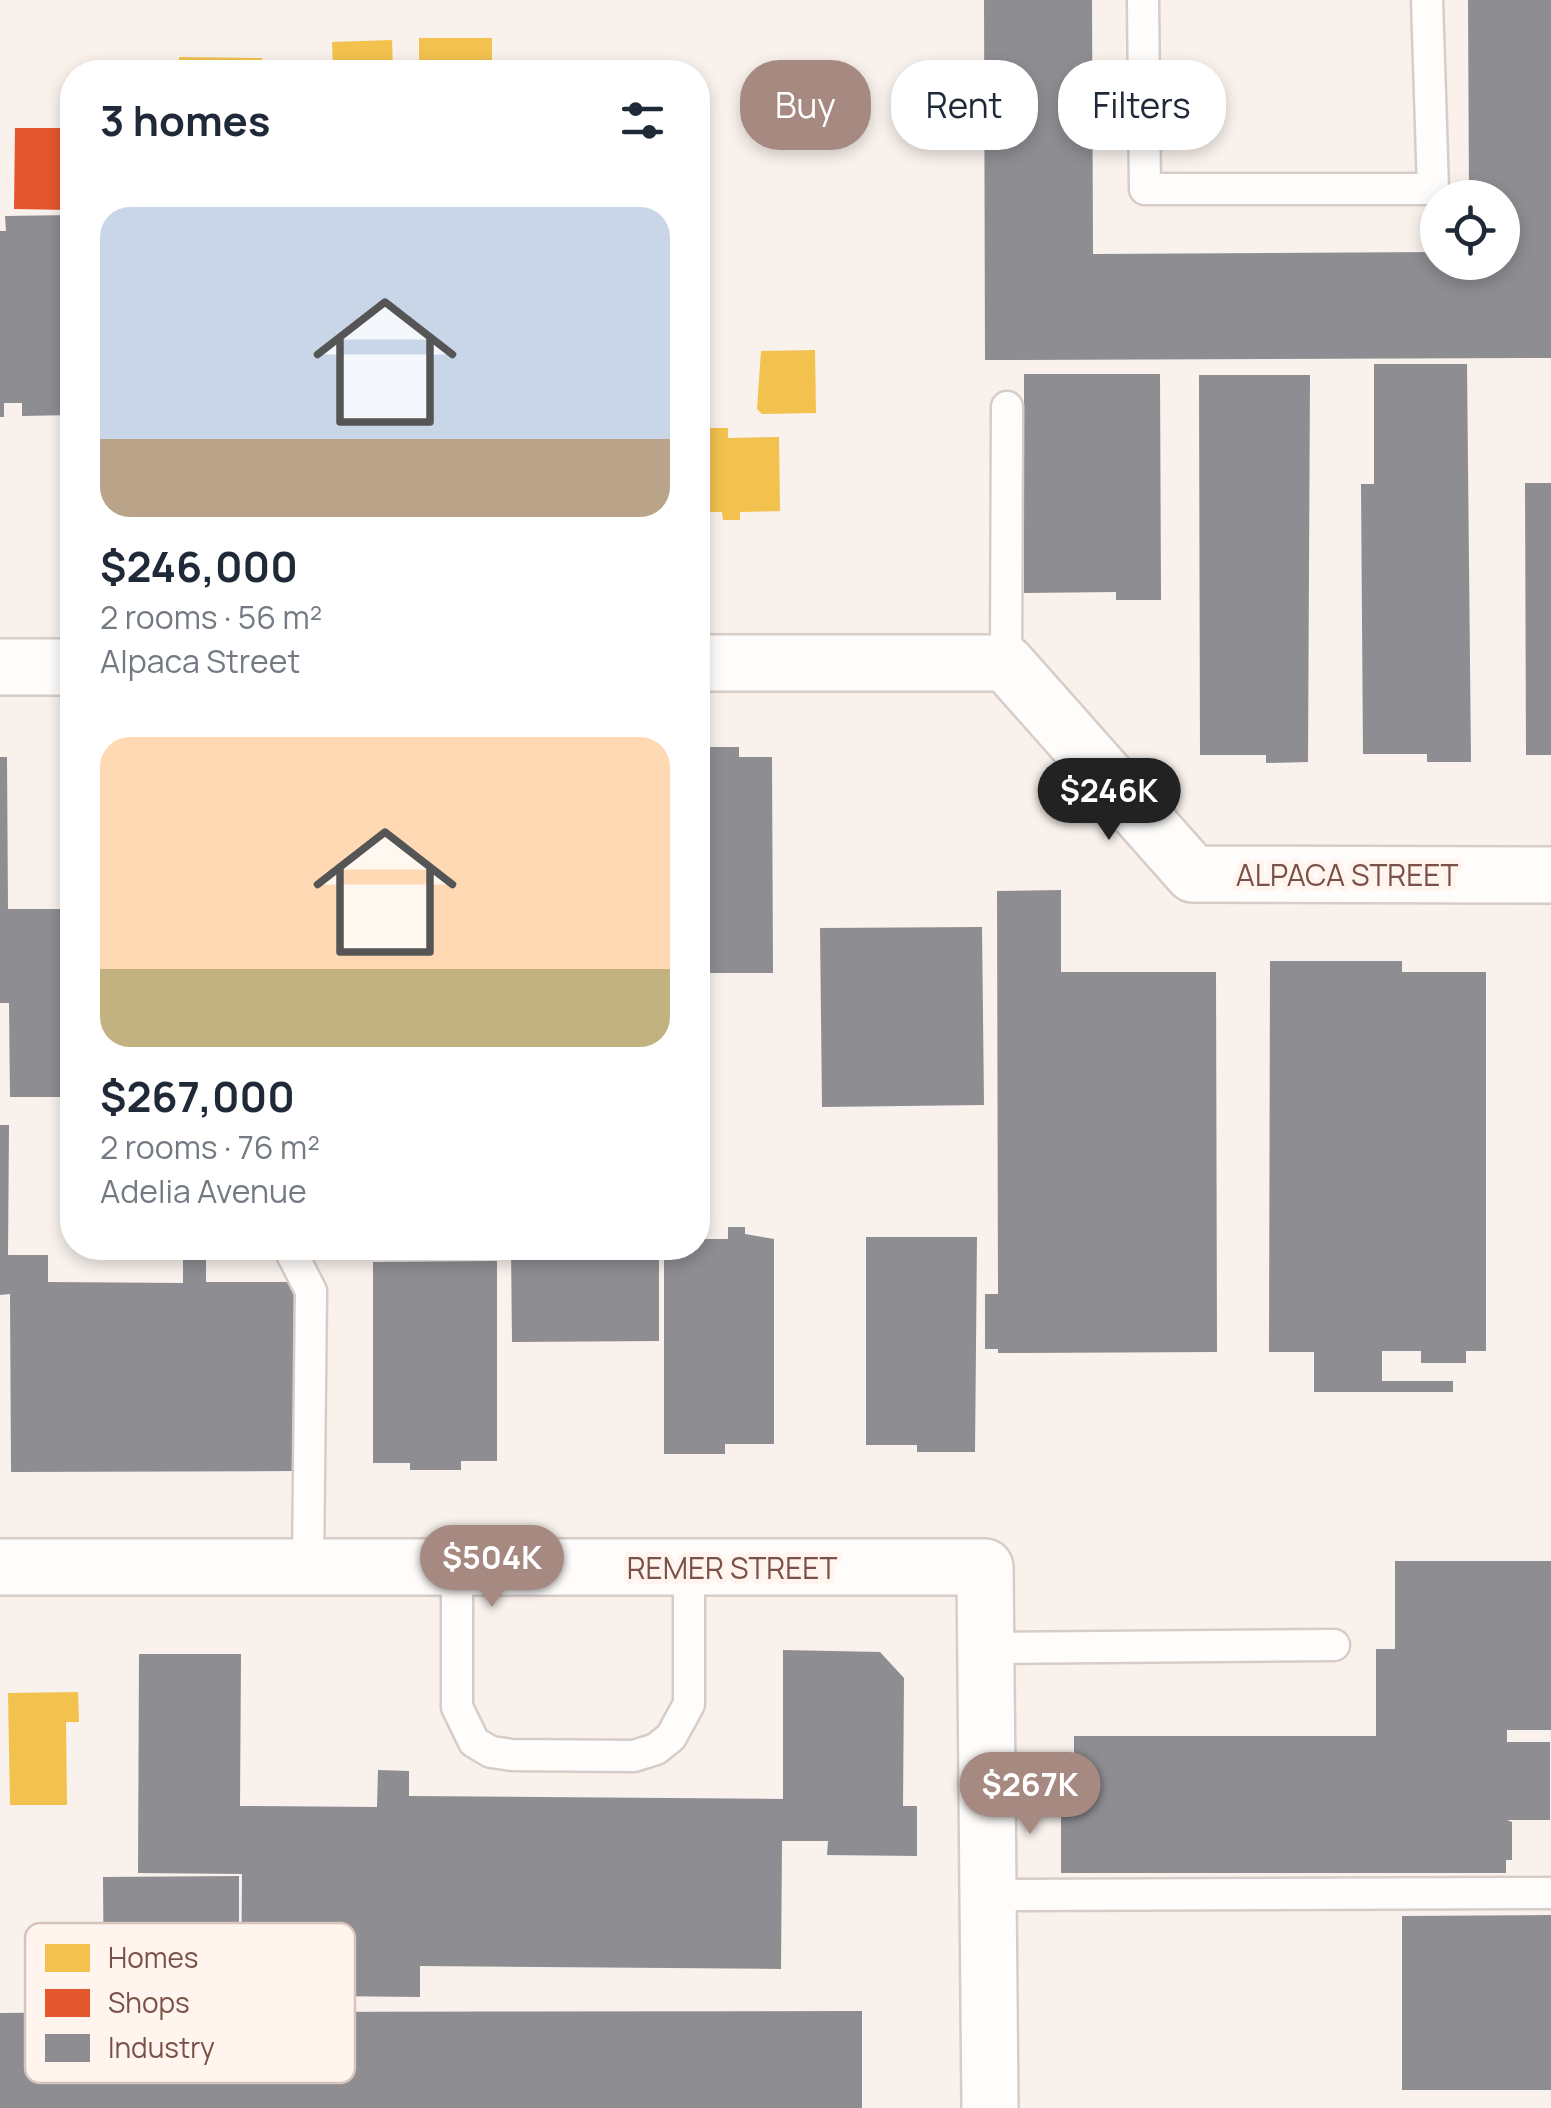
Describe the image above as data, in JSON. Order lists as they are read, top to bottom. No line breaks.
{"streets":{"street":["ALPACA STREET","REMER STREET"]},"legend":["Homes","Shops","Industry"],"page":{"chip":["Buy","Rent","Filters"],"heading":"3 homes","list":[{"name":"$246,000","note":"2 rooms · 56 m² · Alpaca Street"},{"name":"$267,000","note":"2 rooms · 76 m² · Adelia Avenue"}],"price":["$246K","$504K","$267K"]}}
